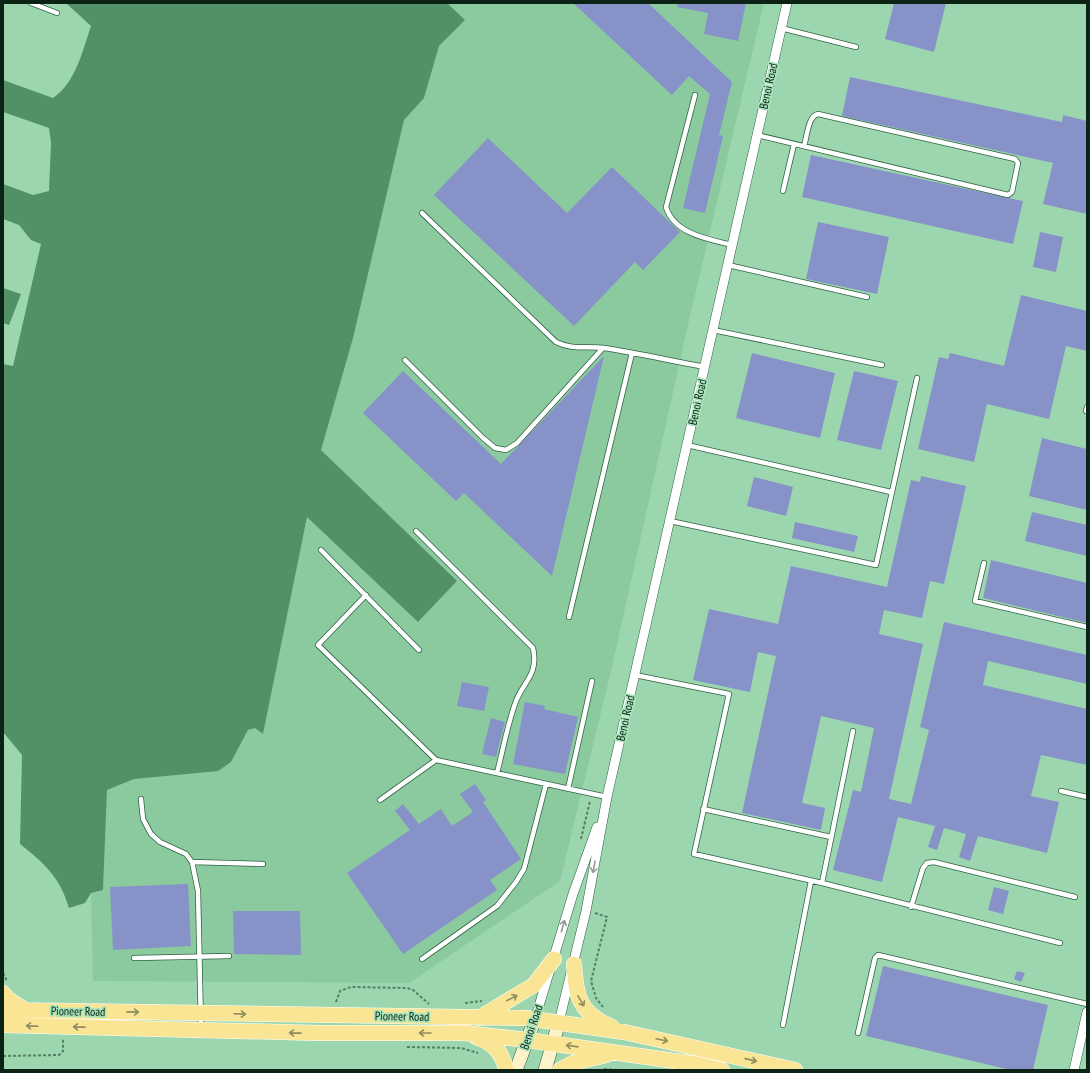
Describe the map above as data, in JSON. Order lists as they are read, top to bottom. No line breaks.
{"streets":{"main road":["Benoi Road","Pioneer Road"]},"crossings":[["Benoi Road","Pioneer Road"]]}
